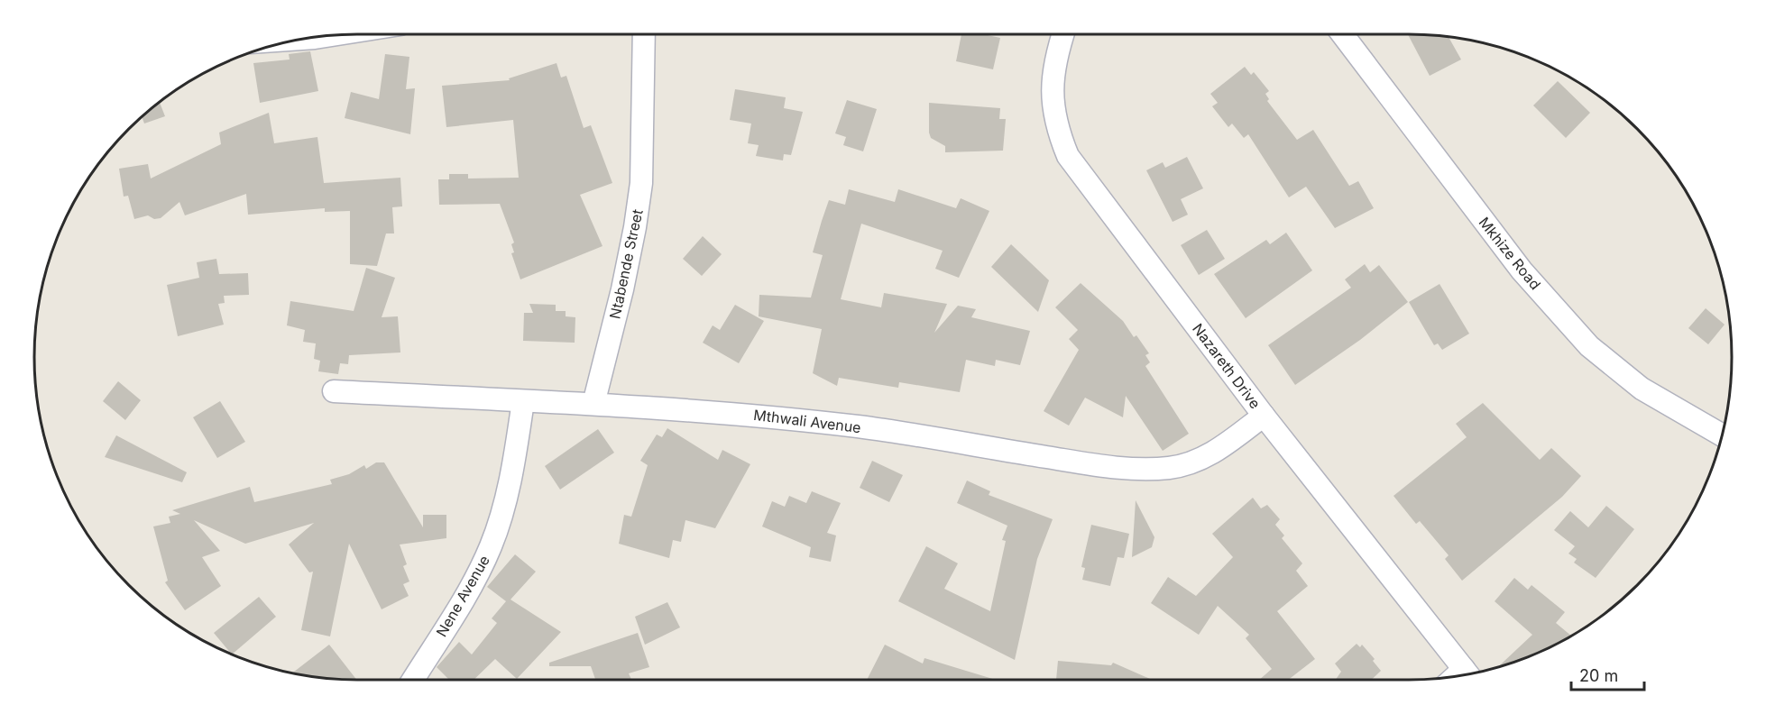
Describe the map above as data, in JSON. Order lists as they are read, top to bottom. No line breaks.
{"streets":{"street":["Mkhize Road","Ntabende Street","Nazareth Drive","Mthwali Avenue","Nene Avenue"]},"crossings":[["Ntabende Street","Mthwali Avenue"],["Nazareth Drive","Mthwali Avenue"],["Mthwali Avenue","Nene Avenue"]],"scale_bar":"20 m"}
